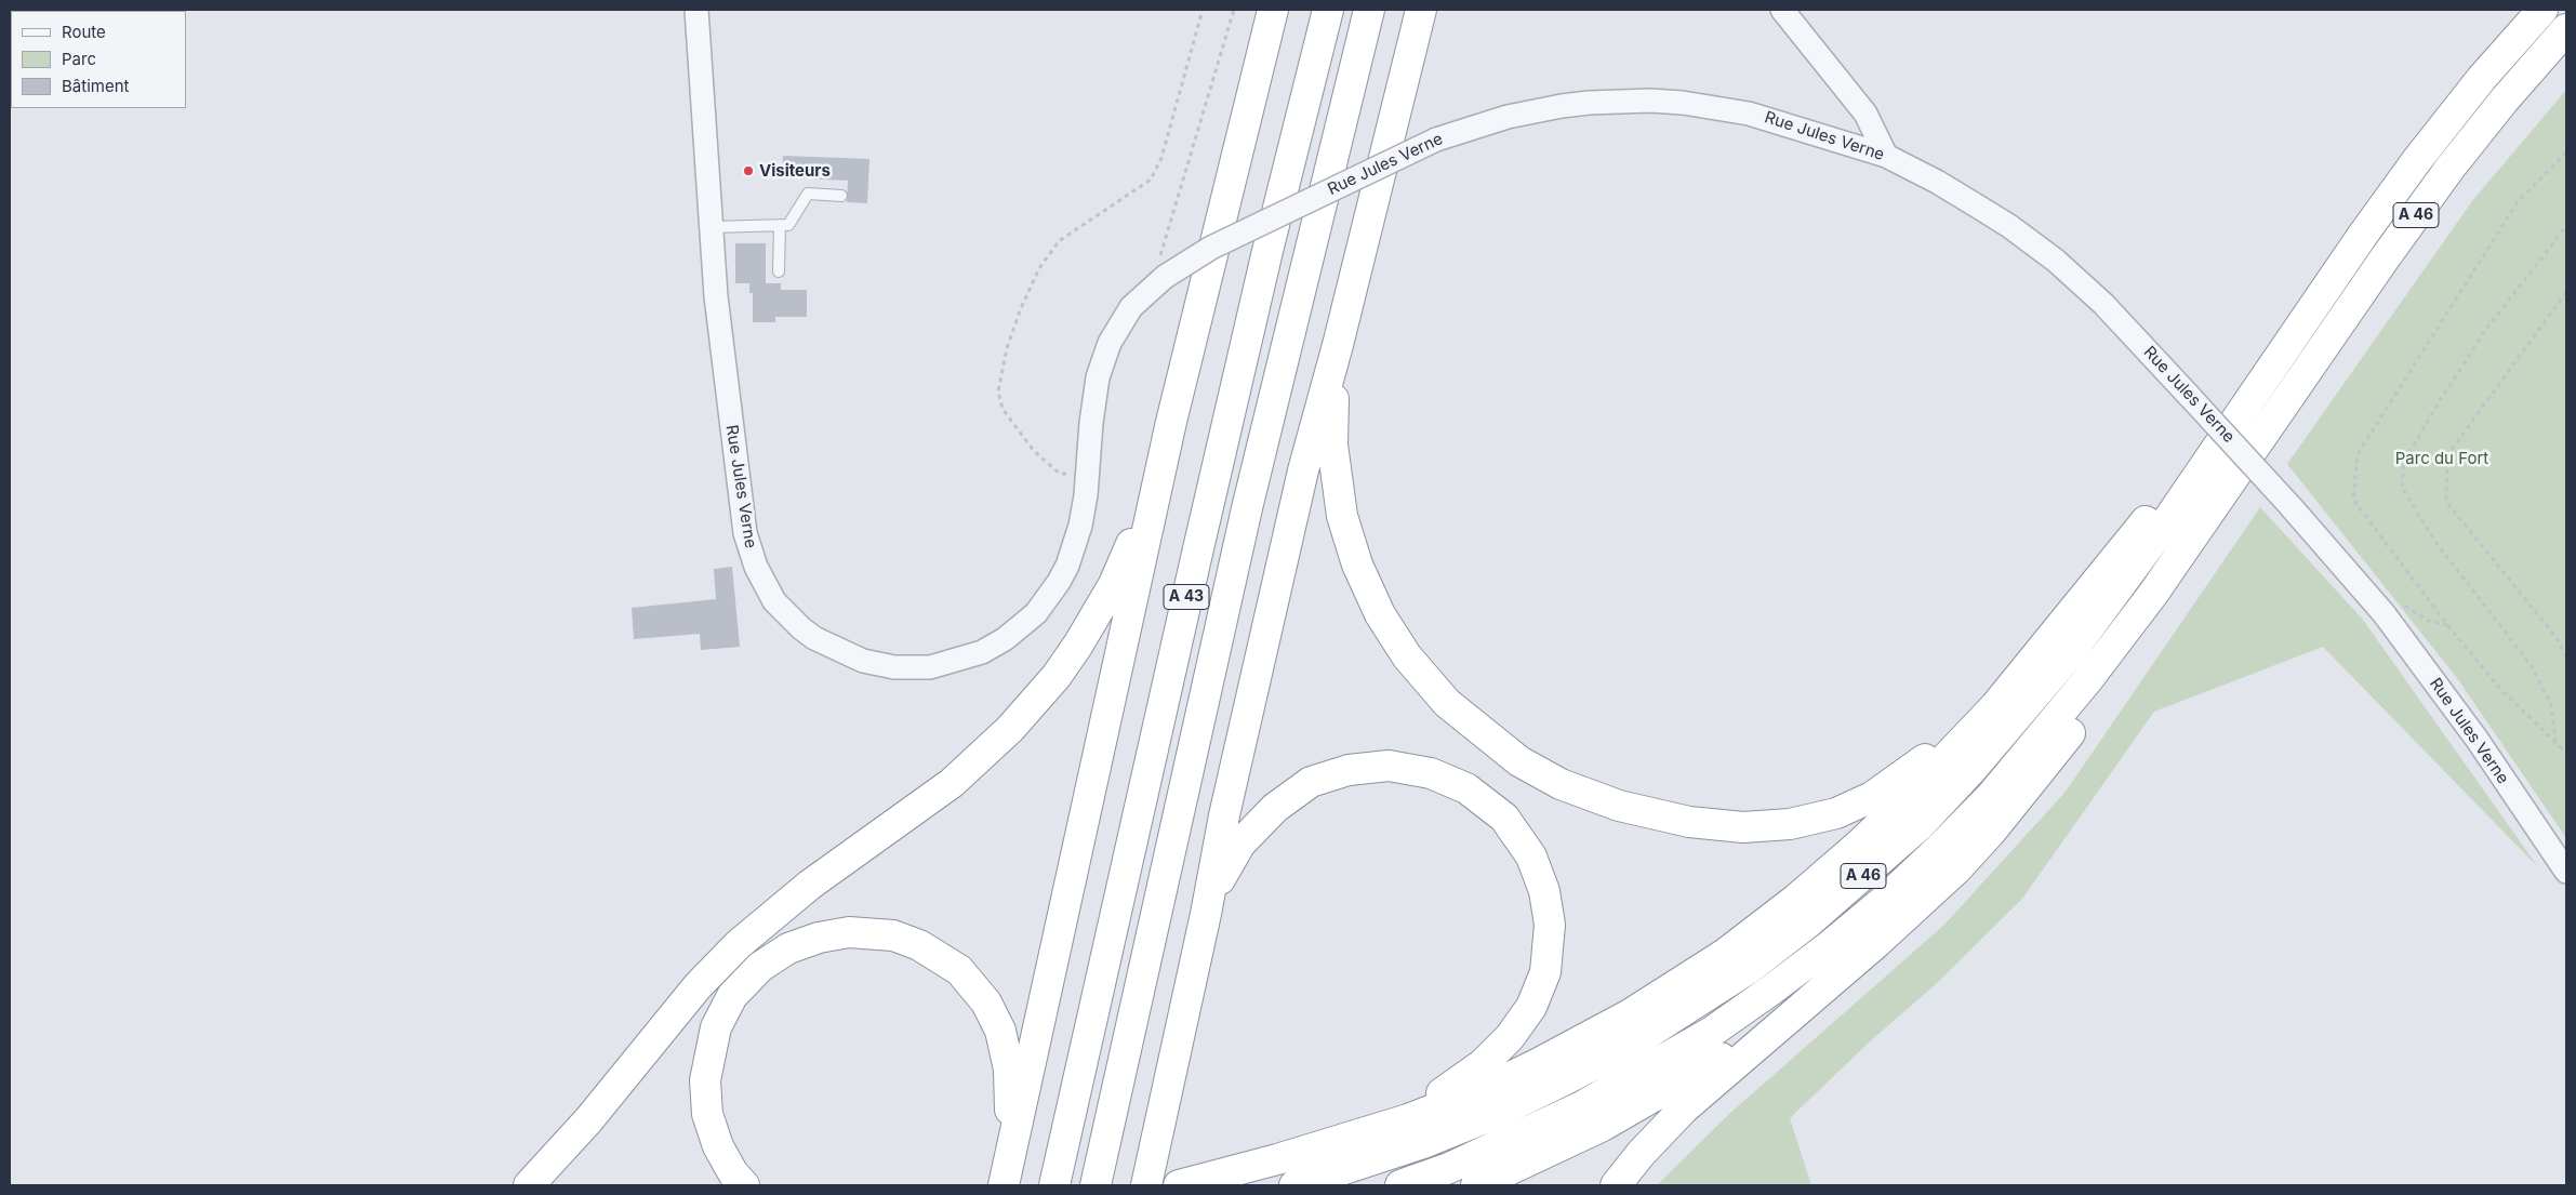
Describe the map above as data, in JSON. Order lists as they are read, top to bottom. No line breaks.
{"streets":{"highway":["A 46","A 43"],"street":["Rue Jules Verne"]},"parks":["Parc du Fort"],"places":["Visiteurs"],"legend":["Route","Parc","Bâtiment"]}
